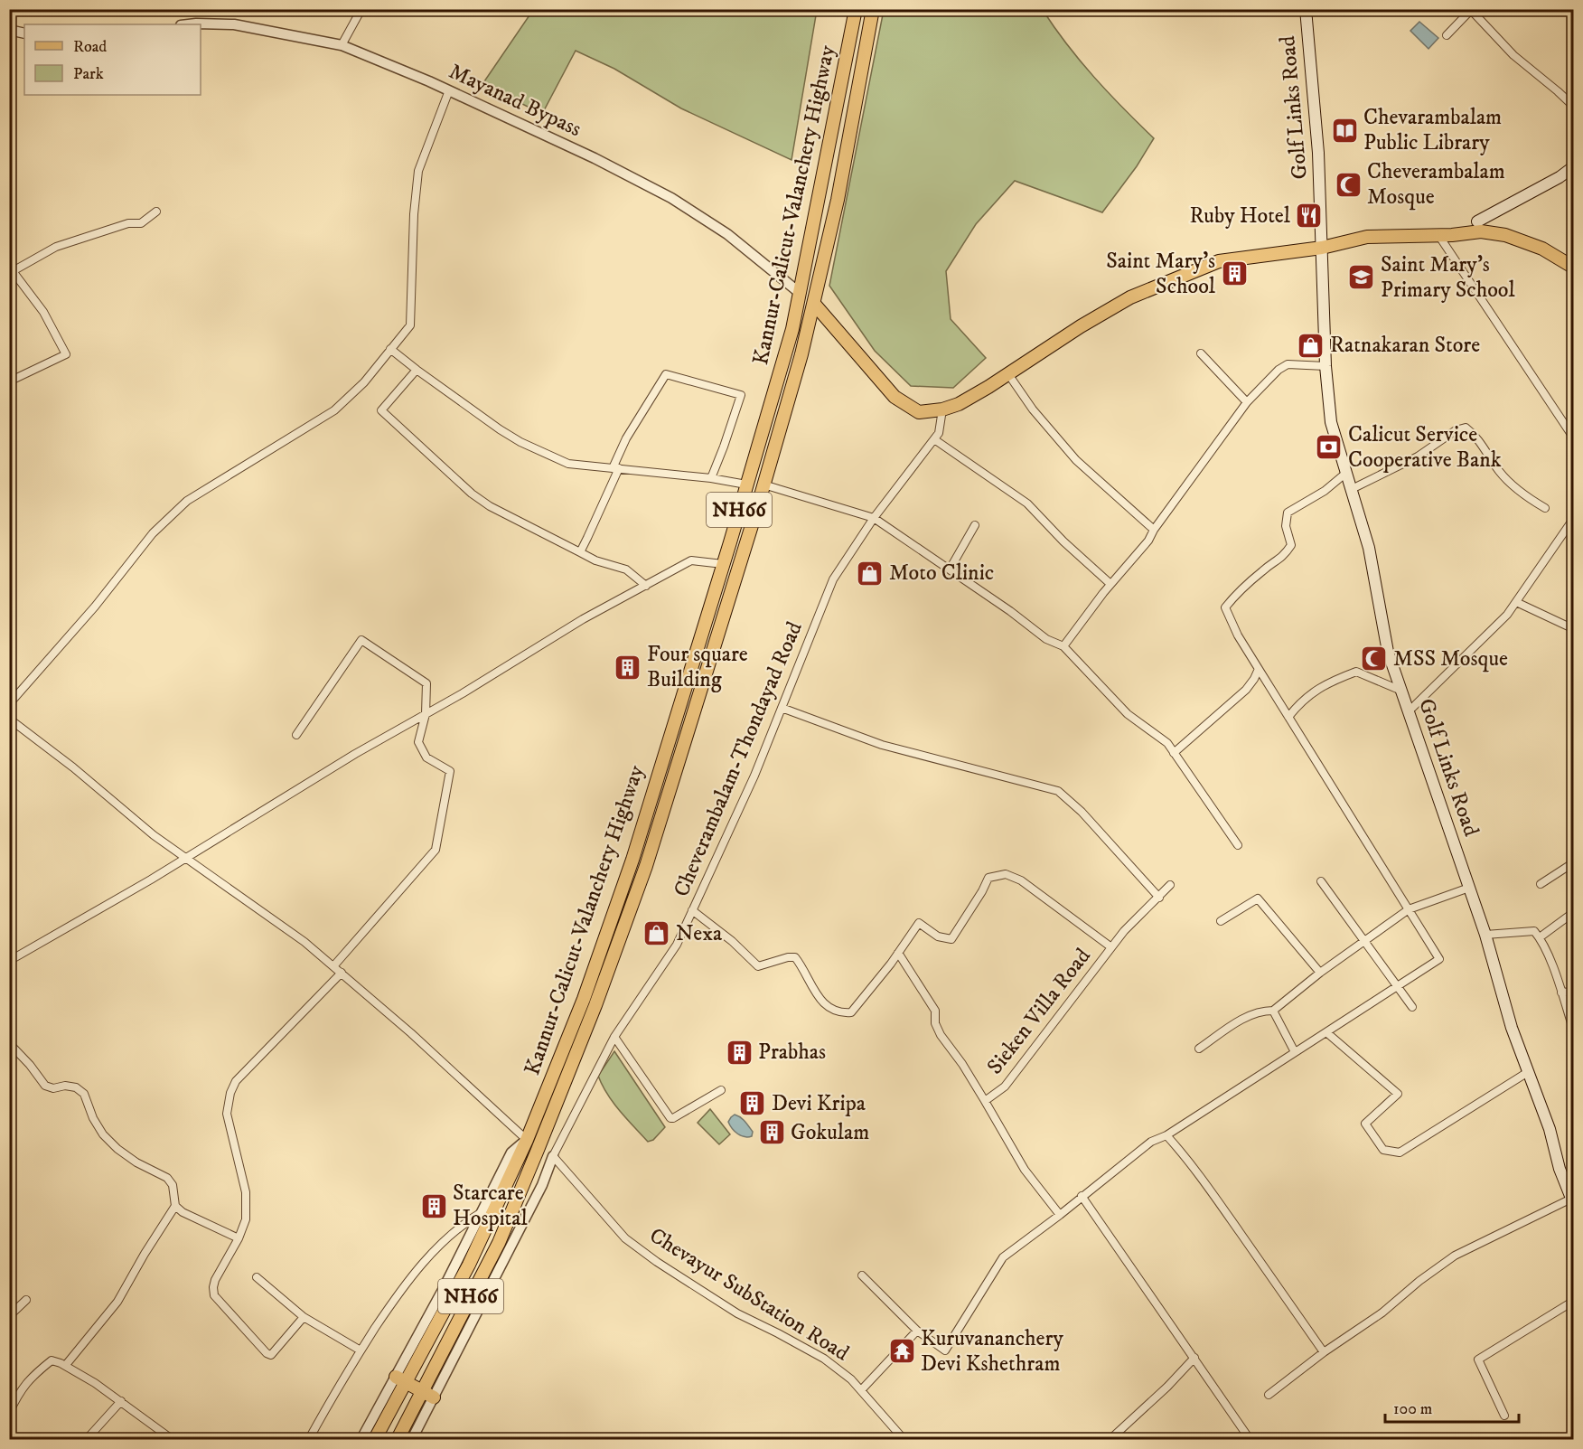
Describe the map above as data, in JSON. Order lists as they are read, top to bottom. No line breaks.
{"streets":{"main road":["Golf Links Road","Kannur-Calicut-Valanchery Highway","NH66"],"street":["Mayanad Bypass","Cheverambalam-Thondayad Road","Sieken Villa Road","Chevayur SubStation Road"]},"crossings":[["Mayanad Bypass","Kannur-Calicut-Valanchery Highway"],["Cheverambalam-Thondayad Road","Chevayur SubStation Road"]],"places":{"library":["Chevarambalam Public Library"],"mosque":["Cheverambalam Mosque","MSS Mosque"],"restaurant":["Ruby Hotel"],"building":["Saint Mary's School","Four square Building","Prabhas","Devi Kripa","Gokulam","Starcare Hospital"],"school or university":["Saint Mary's Primary School"],"shop":["Ratnakaran Store","Moto Clinic","Nexa"],"bank":["Calicut Service Cooperative Bank"],"temple":["Kuruvananchery Devi Kshethram"]},"legend":["Road","Park"],"scale_bar":"100 m"}
